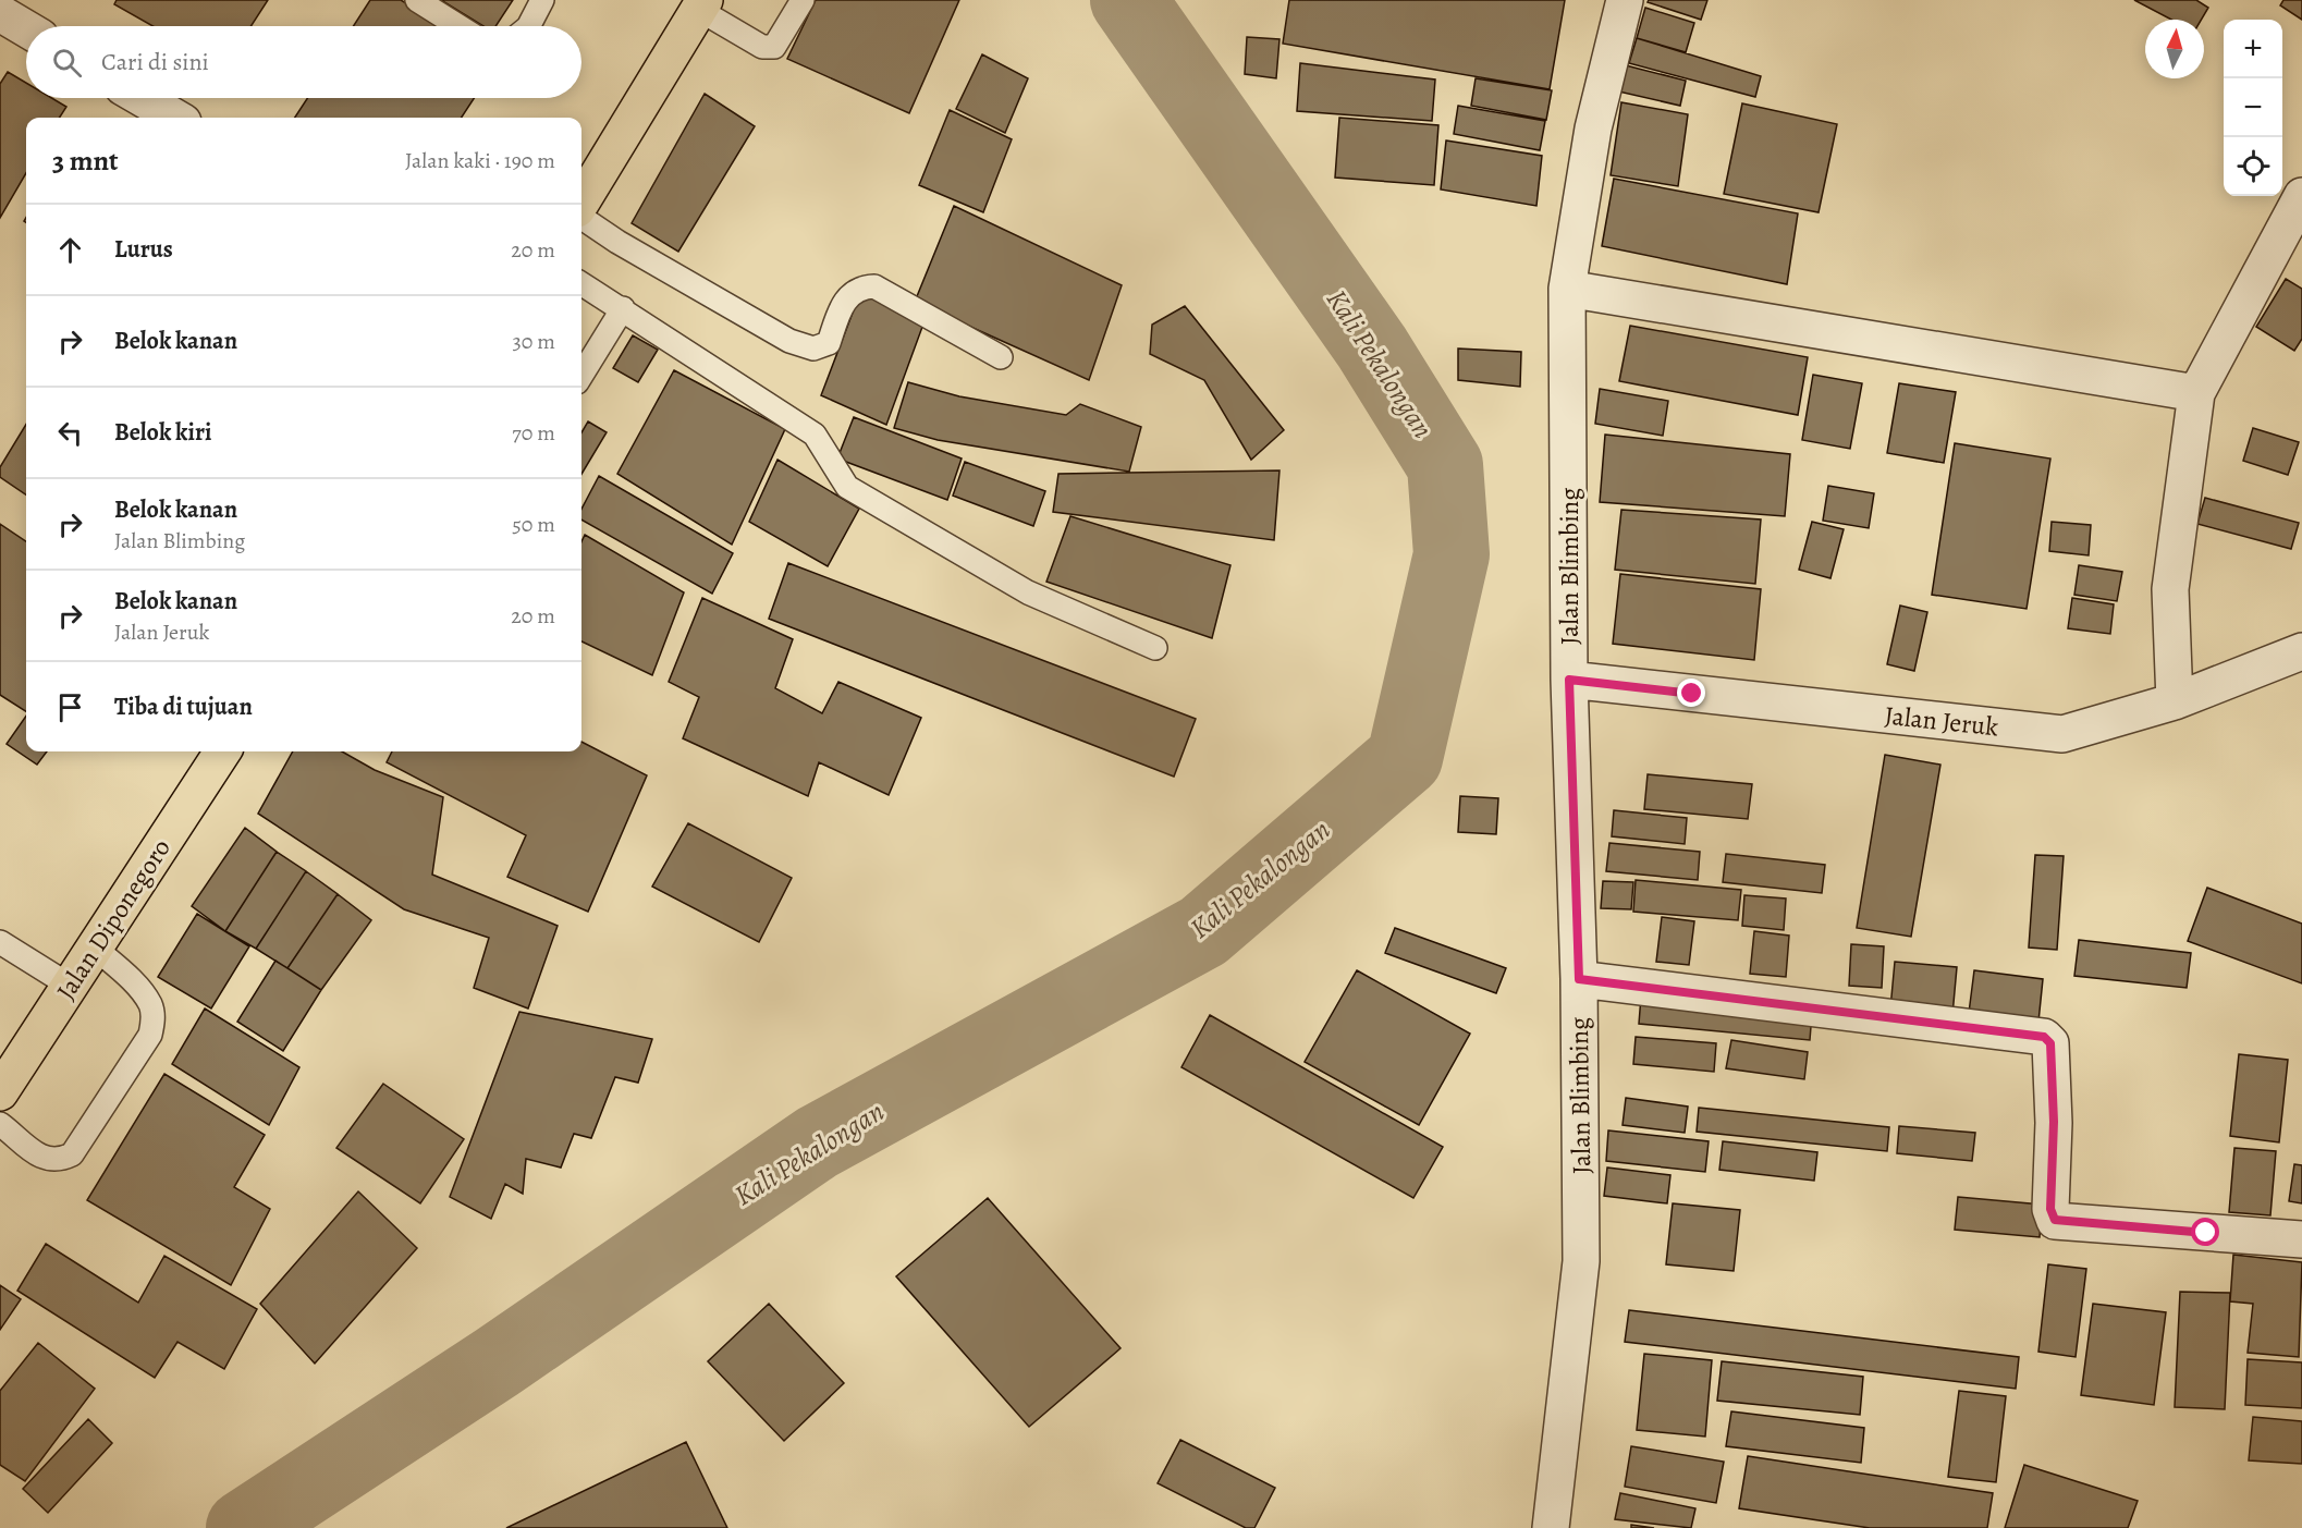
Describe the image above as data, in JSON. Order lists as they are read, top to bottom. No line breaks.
{"streets":{"main road":["Jalan Diponegoro"],"street":["Jalan Blimbing","Jalan Jeruk"]},"crossings":[["Jalan Blimbing","Jalan Jeruk"]],"water":["Kali Pekalongan"],"north":"top","page":{"map_buttons":["+","−"],"search":"Cari di sini","heading":["3 mnt","Jalan kaki · 190 m"],"list":[["Lurus","20 m"],["Belok kanan","30 m"],["Belok kiri","70 m"],["Belok kanan","Jalan Blimbing","50 m"],["Belok kanan","Jalan Jeruk","20 m"],"Tiba di tujuan"]}}
